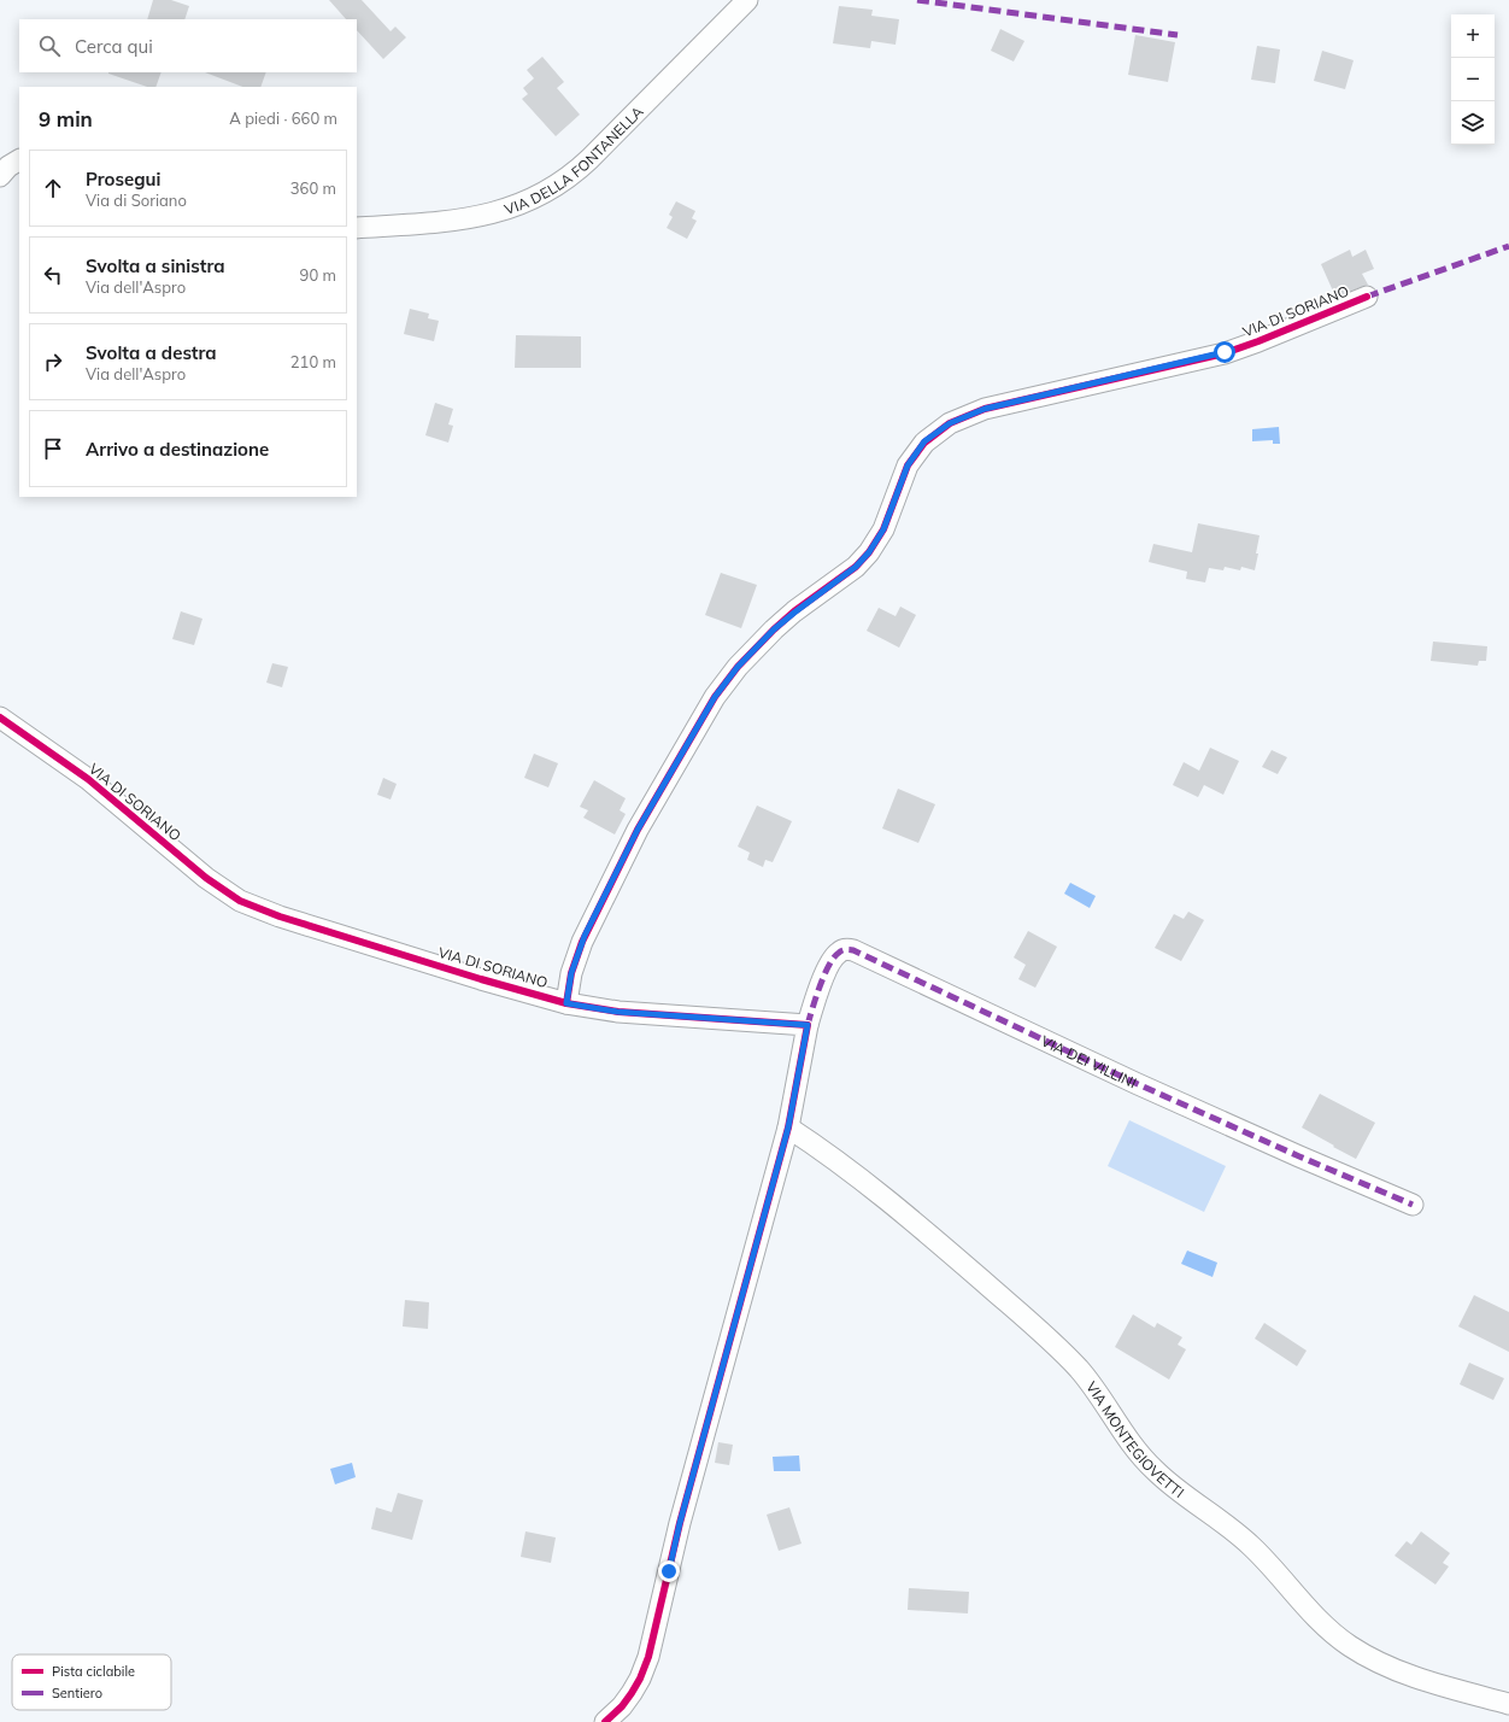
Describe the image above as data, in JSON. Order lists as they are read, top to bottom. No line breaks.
{"streets":{"street":["VIA DELLA FONTANELLA","VIA DI SORIANO","VIA DEI VILLINI","VIA MONTEGIOVETTI"]},"crossings":[["VIA DEI VILLINI","VIA MONTEGIOVETTI"]],"legend":["Pista ciclabile","Sentiero"],"page":{"map_buttons":["+","−"],"search":"Cerca qui","heading":["9 min","A piedi · 660 m"],"list":[["Prosegui","Via di Soriano","360 m"],["Svolta a sinistra","Via dell'Aspro","90 m"],["Svolta a destra","Via dell'Aspro","210 m"],"Arrivo a destinazione"]}}
